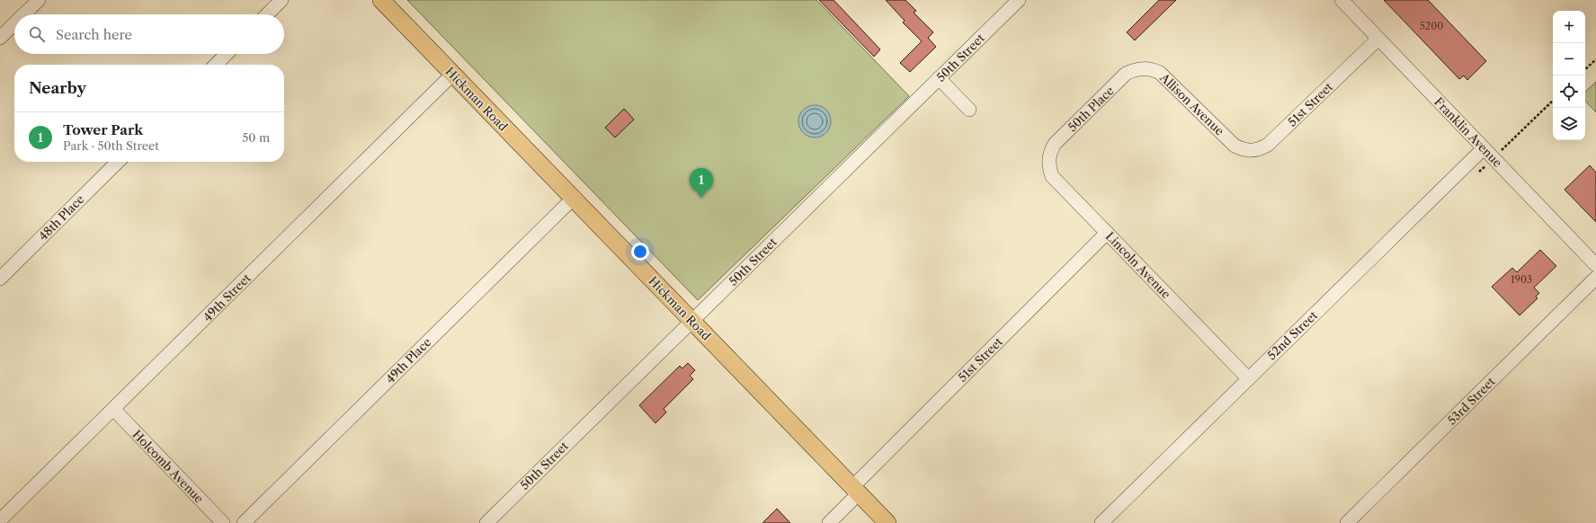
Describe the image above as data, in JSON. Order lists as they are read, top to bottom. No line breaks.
{"streets":{"main road":["Hickman Road"],"street":["50th Street","Allison Avenue","51st Street","50th Place","Franklin Avenue","48th Place","Lincoln Avenue","49th Street","52nd Street","49th Place","53rd Street","Holcomb Avenue"]},"crossings":[["50th Street","Hickman Road"],["Hickman Road","51st Street"],["Hickman Road","49th Street"],["Hickman Road","49th Place"],["Allison Avenue","51st Street"],["Allison Avenue","50th Place"],["51st Street","Franklin Avenue"],["51st Street","Lincoln Avenue"],["50th Place","Lincoln Avenue"],["Franklin Avenue","52nd Street"],["Lincoln Avenue","52nd Street"],["49th Street","Holcomb Avenue"]],"house_numbers":["5200","1903"],"page":{"map_buttons":["+","−"],"search":"Search here","heading":"Nearby","list":[{"mark":"1","name":"Tower Park","note":"Park · 50th Street","value":"50 m"}],"pins":"1"}}
